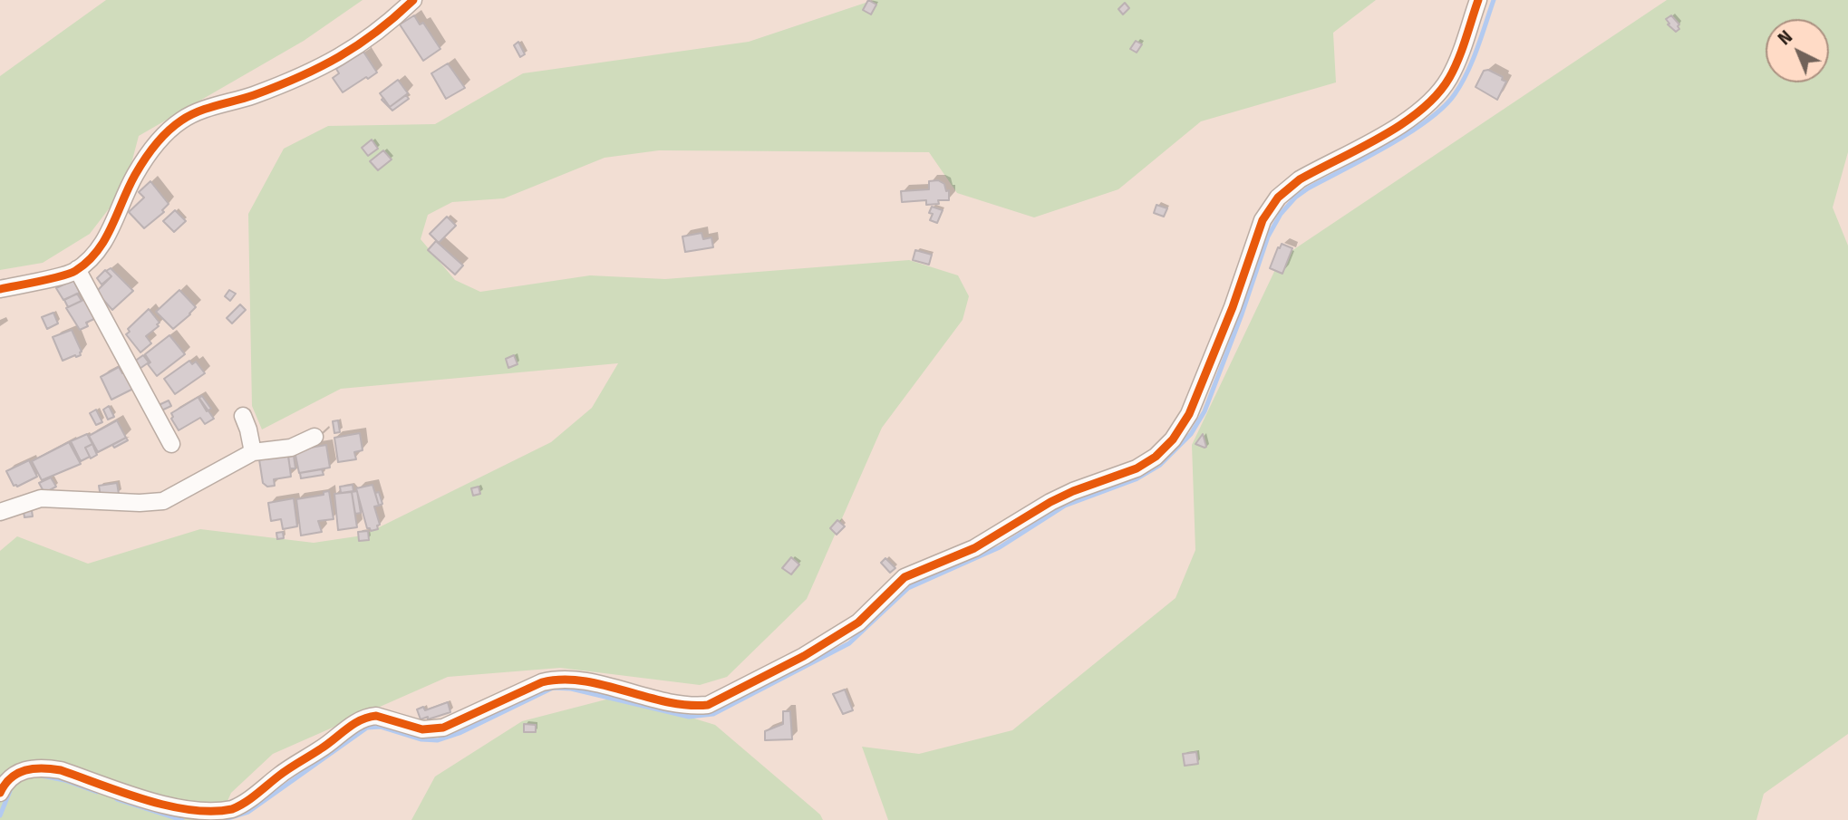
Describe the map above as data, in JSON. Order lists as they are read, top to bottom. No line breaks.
{"north":"top left"}
